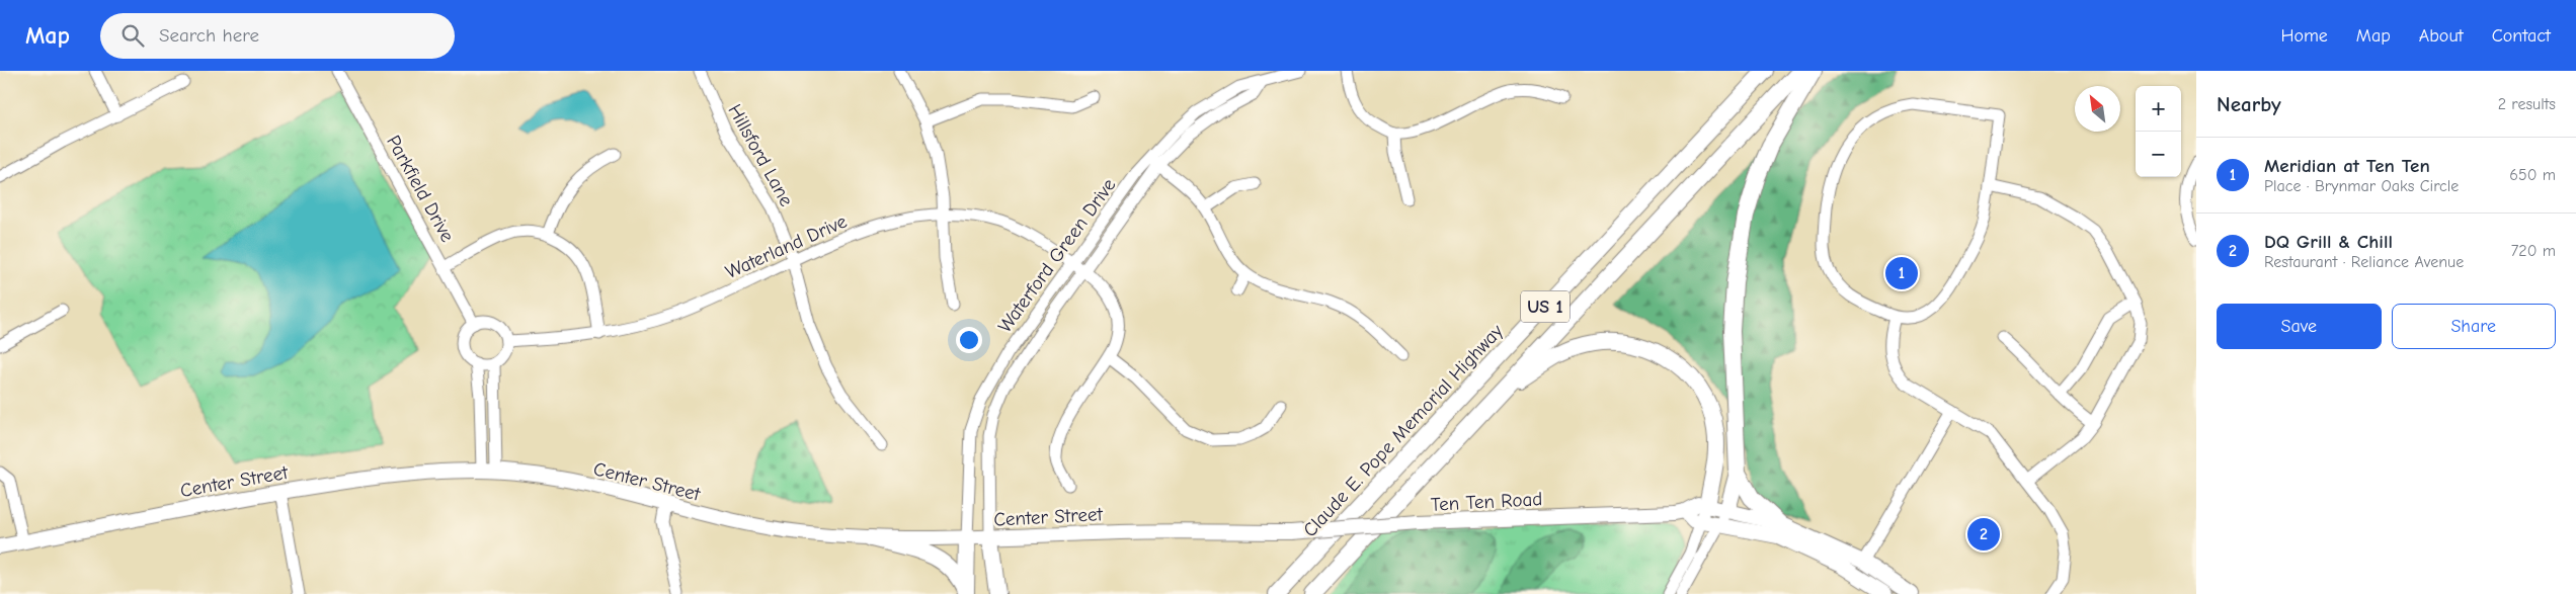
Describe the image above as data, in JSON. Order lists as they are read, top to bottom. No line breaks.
{"streets":{"highway":["US 1","Claude E. Pope Memorial Highway"],"main road":["Center Street","Ten Ten Road"],"street":["Hillsford Lane","Parkfield Drive","Waterland Drive","Waterford Green Drive"]},"crossings":[["Hillsford Lane","Waterland Drive"],["Parkfield Drive","Waterland Drive"],["Waterland Drive","Waterford Green Drive"],["Waterford Green Drive","Center Street"],["Center Street","Ten Ten Road"]],"north":"top left","page":{"header":"Map","search":"Search here","nav":["Home","Map","About","Contact"],"heading":["Nearby","2 results"],"map_buttons":["+","−"],"list":[{"mark":"1","name":"Meridian at Ten Ten","note":"Place · Brynmar Oaks Circle","value":"650 m"},{"mark":"2","name":"DQ Grill & Chill","note":"Restaurant · Reliance Avenue","value":"720 m"}],"pins":["1","2"],"buttons":["Save","Share"]}}
